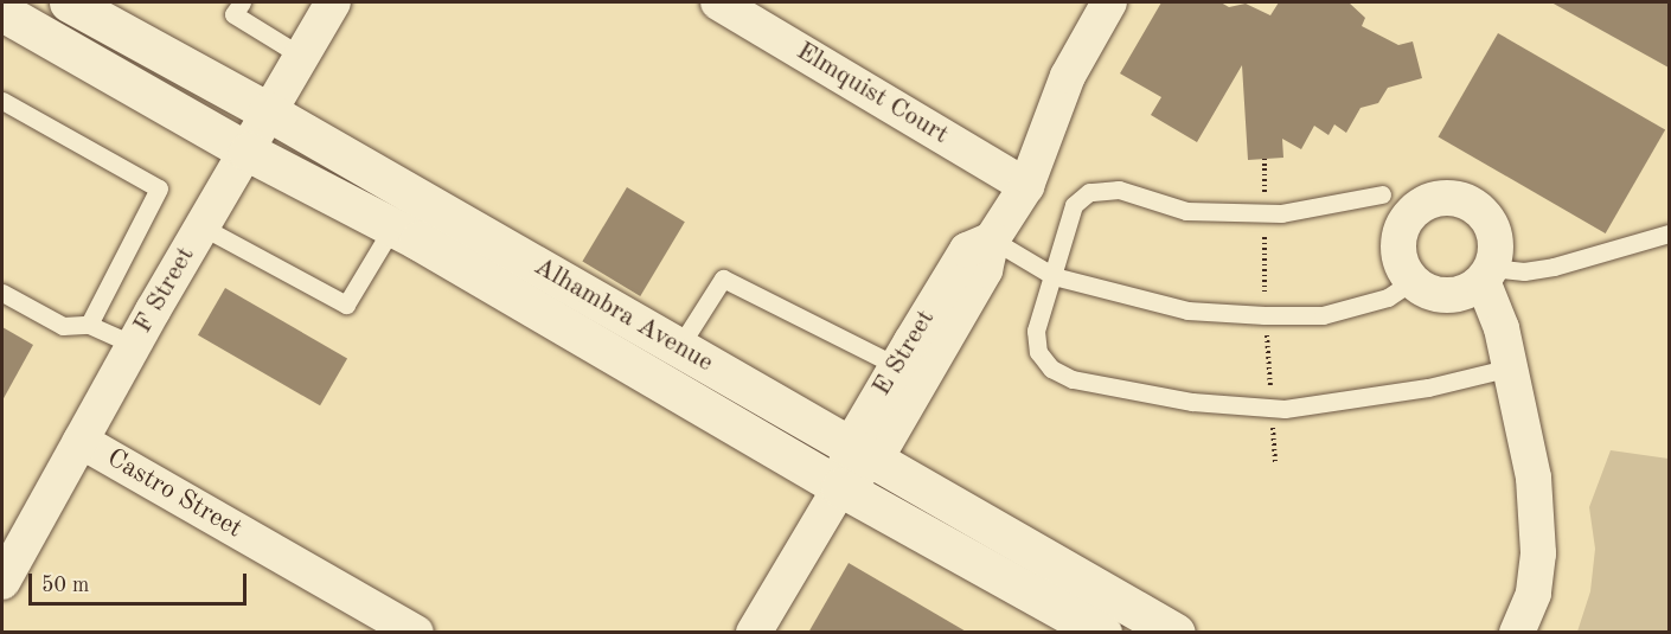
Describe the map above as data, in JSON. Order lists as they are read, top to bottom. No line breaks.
{"streets":{"main road":["Alhambra Avenue"],"street":["Elmquist Court","F Street","E Street","Castro Street"]},"crossings":[["Elmquist Court","E Street"],["F Street","Alhambra Avenue"],["F Street","Castro Street"],["Alhambra Avenue","E Street"]],"scale_bar":"50 m"}
